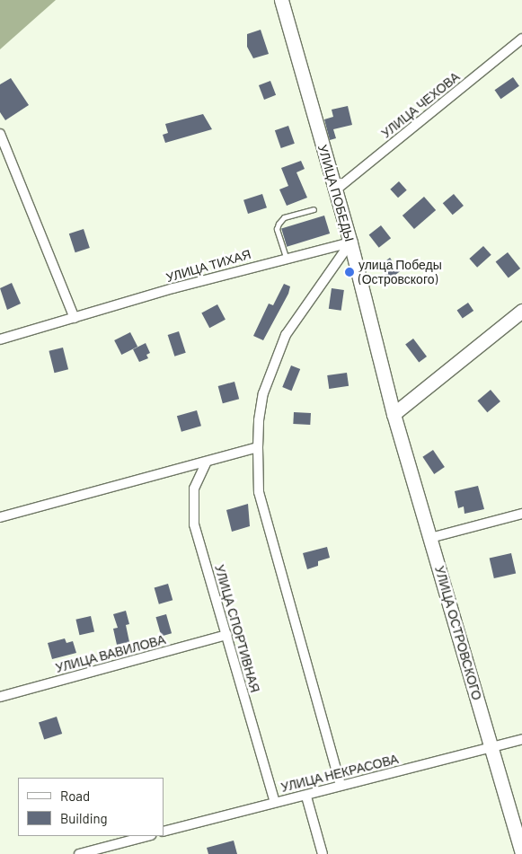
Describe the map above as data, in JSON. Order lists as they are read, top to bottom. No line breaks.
{"streets":{"main road":["УЛИЦА ПОБЕДЫ","УЛИЦА ОСТРОВСКОГО"],"street":["УЛИЦА ЧЕХОВА","УЛИЦА ТИХАЯ","УЛИЦА СПОРТИВНАЯ","УЛИЦА ВАВИЛОВА","УЛИЦА НЕКРАСОВА"]},"crossings":[["УЛИЦА ЧЕХОВА","УЛИЦА ПОБЕДЫ"],["УЛИЦА ПОБЕДЫ","УЛИЦА ТИХАЯ"],["УЛИЦА ПОБЕДЫ","УЛИЦА ОСТРОВСКОГО"],["УЛИЦА СПОРТИВНАЯ","УЛИЦА ВАВИЛОВА"],["УЛИЦА СПОРТИВНАЯ","УЛИЦА НЕКРАСОВА"],["УЛИЦА ОСТРОВСКОГО","УЛИЦА НЕКРАСОВА"]],"places":["улица Победы (Островского)"],"legend":["Road","Building"]}
